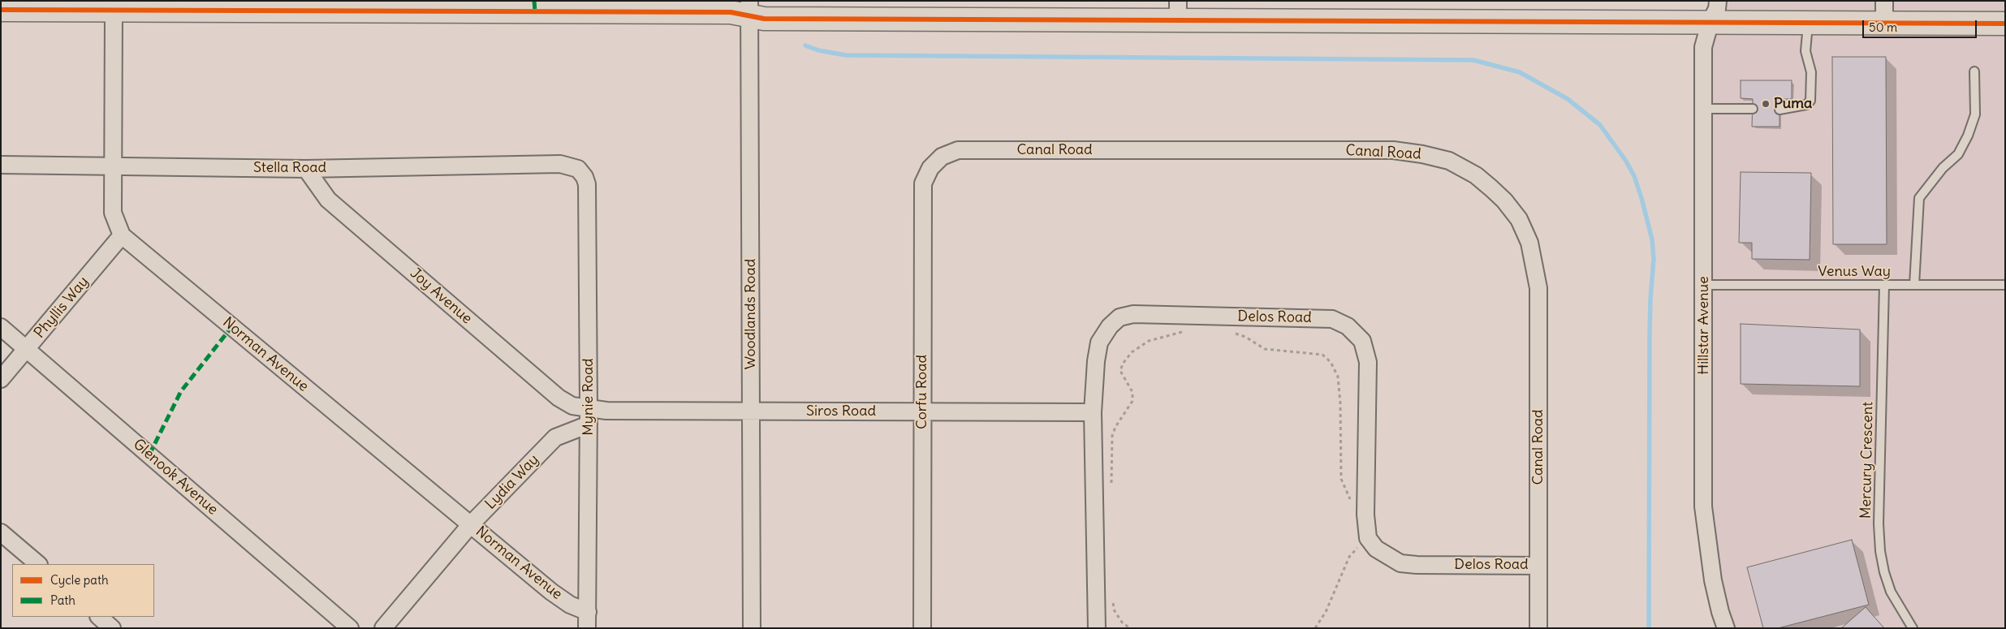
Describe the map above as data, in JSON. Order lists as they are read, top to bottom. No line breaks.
{"streets":{"street":["Canal Road","Stella Road","Joy Avenue","Phyllis Way","Woodlands Road","Delos Road","Hillstar Avenue","Norman Avenue","Corfu Road","Mynie Road","Siros Road","Glenook Avenue","Lydia Way"],"lane":["Venus Way","Mercury Crescent"]},"crossings":[["Canal Road","Delos Road"],["Canal Road","Corfu Road"],["Stella Road","Joy Avenue"],["Stella Road","Norman Avenue"],["Stella Road","Mynie Road"],["Venus Way","Hillstar Avenue"],["Venus Way","Mercury Crescent"],["Joy Avenue","Mynie Road"],["Joy Avenue","Siros Road"],["Phyllis Way","Norman Avenue"],["Phyllis Way","Glenook Avenue"],["Woodlands Road","Siros Road"],["Delos Road","Siros Road"],["Norman Avenue","Mynie Road"],["Norman Avenue","Lydia Way"],["Corfu Road","Siros Road"],["Mynie Road","Siros Road"],["Mynie Road","Lydia Way"]],"places":["Puma"],"legend":["Cycle path","Path"],"scale_bar":"50 m"}
